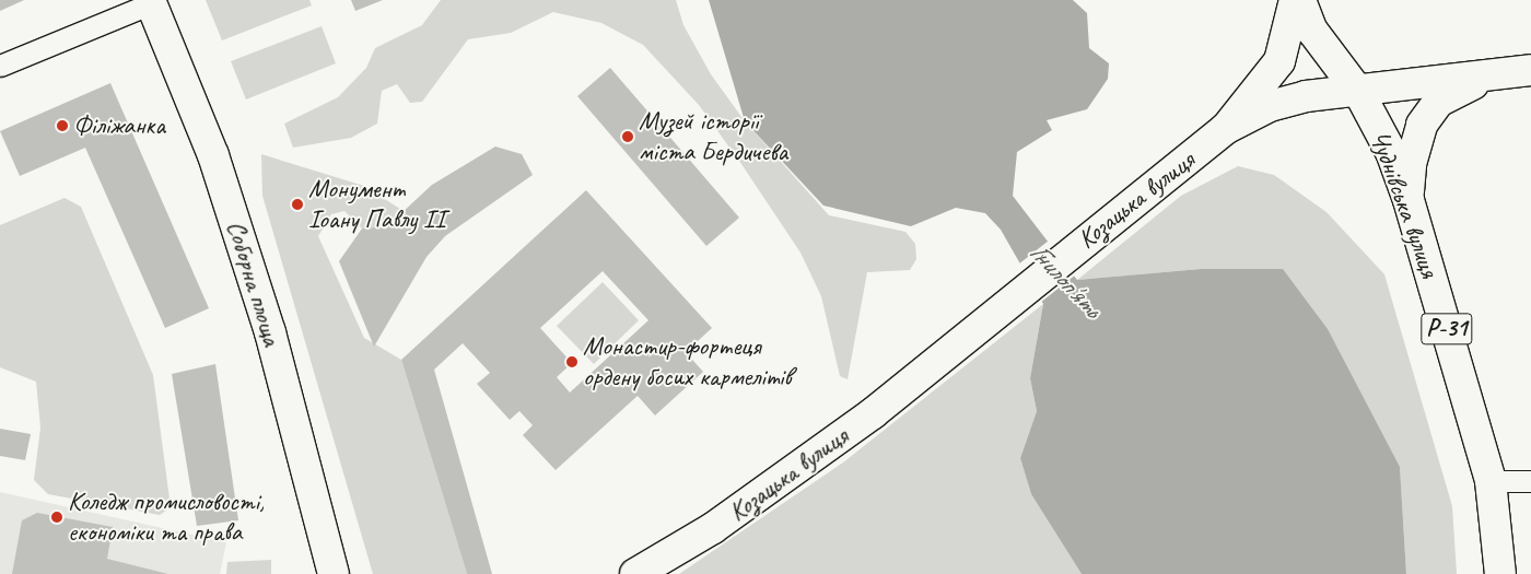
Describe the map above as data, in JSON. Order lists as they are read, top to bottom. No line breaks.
{"streets":{"main road":["Козацька вулиця","Чуднівська вулиця","Соборна площа","Р-31"]},"crossings":[["Козацька вулиця","Чуднівська вулиця"]],"water":["Гнилоп'ять"],"places":["Філіжанка","Музей історії міста Бердичева","Монумент Іоану Павлу ІІ","Монастир-фортеця ордену босих кармелітів","Коледж промисловості, економіки та права"]}
